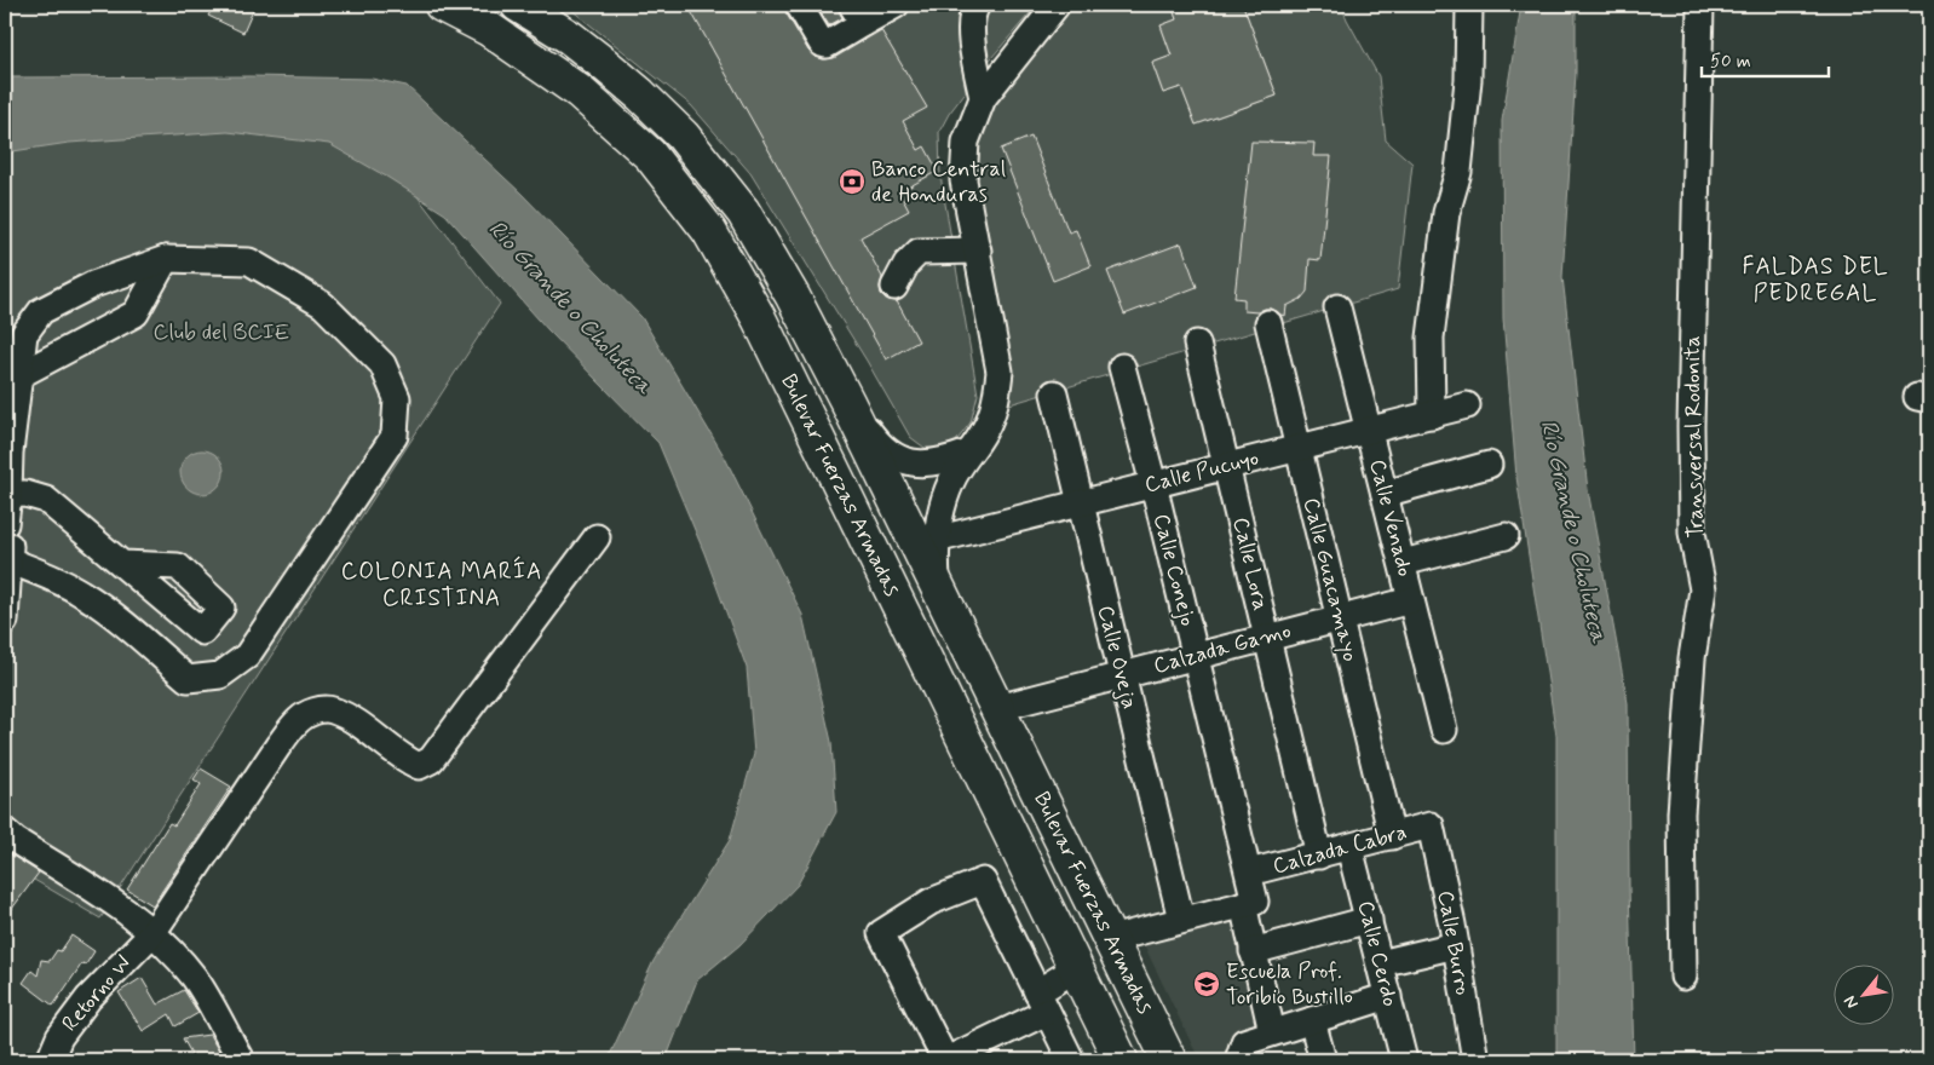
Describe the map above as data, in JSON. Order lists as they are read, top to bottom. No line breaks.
{"streets":{"highway":["Bulevar Fuerzas Armadas"],"street":["Transversal Rodonita","Calle Pucuyo","Calle Venado","Calle Lora","Calle Conejo","Calle Guacamayo","Calzada Gamo","Calle Oveja","Calzada Cabra","Calle Burro","Calle Cerdo","Retorno W"]},"crossings":[["Calle Pucuyo","Calle Venado"],["Calle Pucuyo","Calle Lora"],["Calle Pucuyo","Calle Conejo"],["Calle Pucuyo","Calle Guacamayo"],["Calle Pucuyo","Calle Oveja"],["Bulevar Fuerzas Armadas","Calzada Gamo"],["Calle Venado","Calzada Gamo"],["Calle Lora","Calzada Gamo"],["Calle Lora","Calzada Cabra"],["Calle Conejo","Calzada Gamo"],["Calle Conejo","Calzada Cabra"],["Calle Guacamayo","Calzada Gamo"],["Calle Guacamayo","Calzada Cabra"],["Calzada Gamo","Calle Oveja"],["Calzada Cabra","Calle Burro"],["Calzada Cabra","Calle Cerdo"]],"districts":["FALDAS DEL PEDREGAL","COLONIA MARÍA CRISTINA"],"water":["Río Grande o Choluteca"],"parks":["Club del BCIE"],"places":{"bank":["Banco Central de Honduras"],"school or university":["Escuela Prof. Toribio Bustillo"]},"scale_bar":"50 m","north":"bottom left"}
